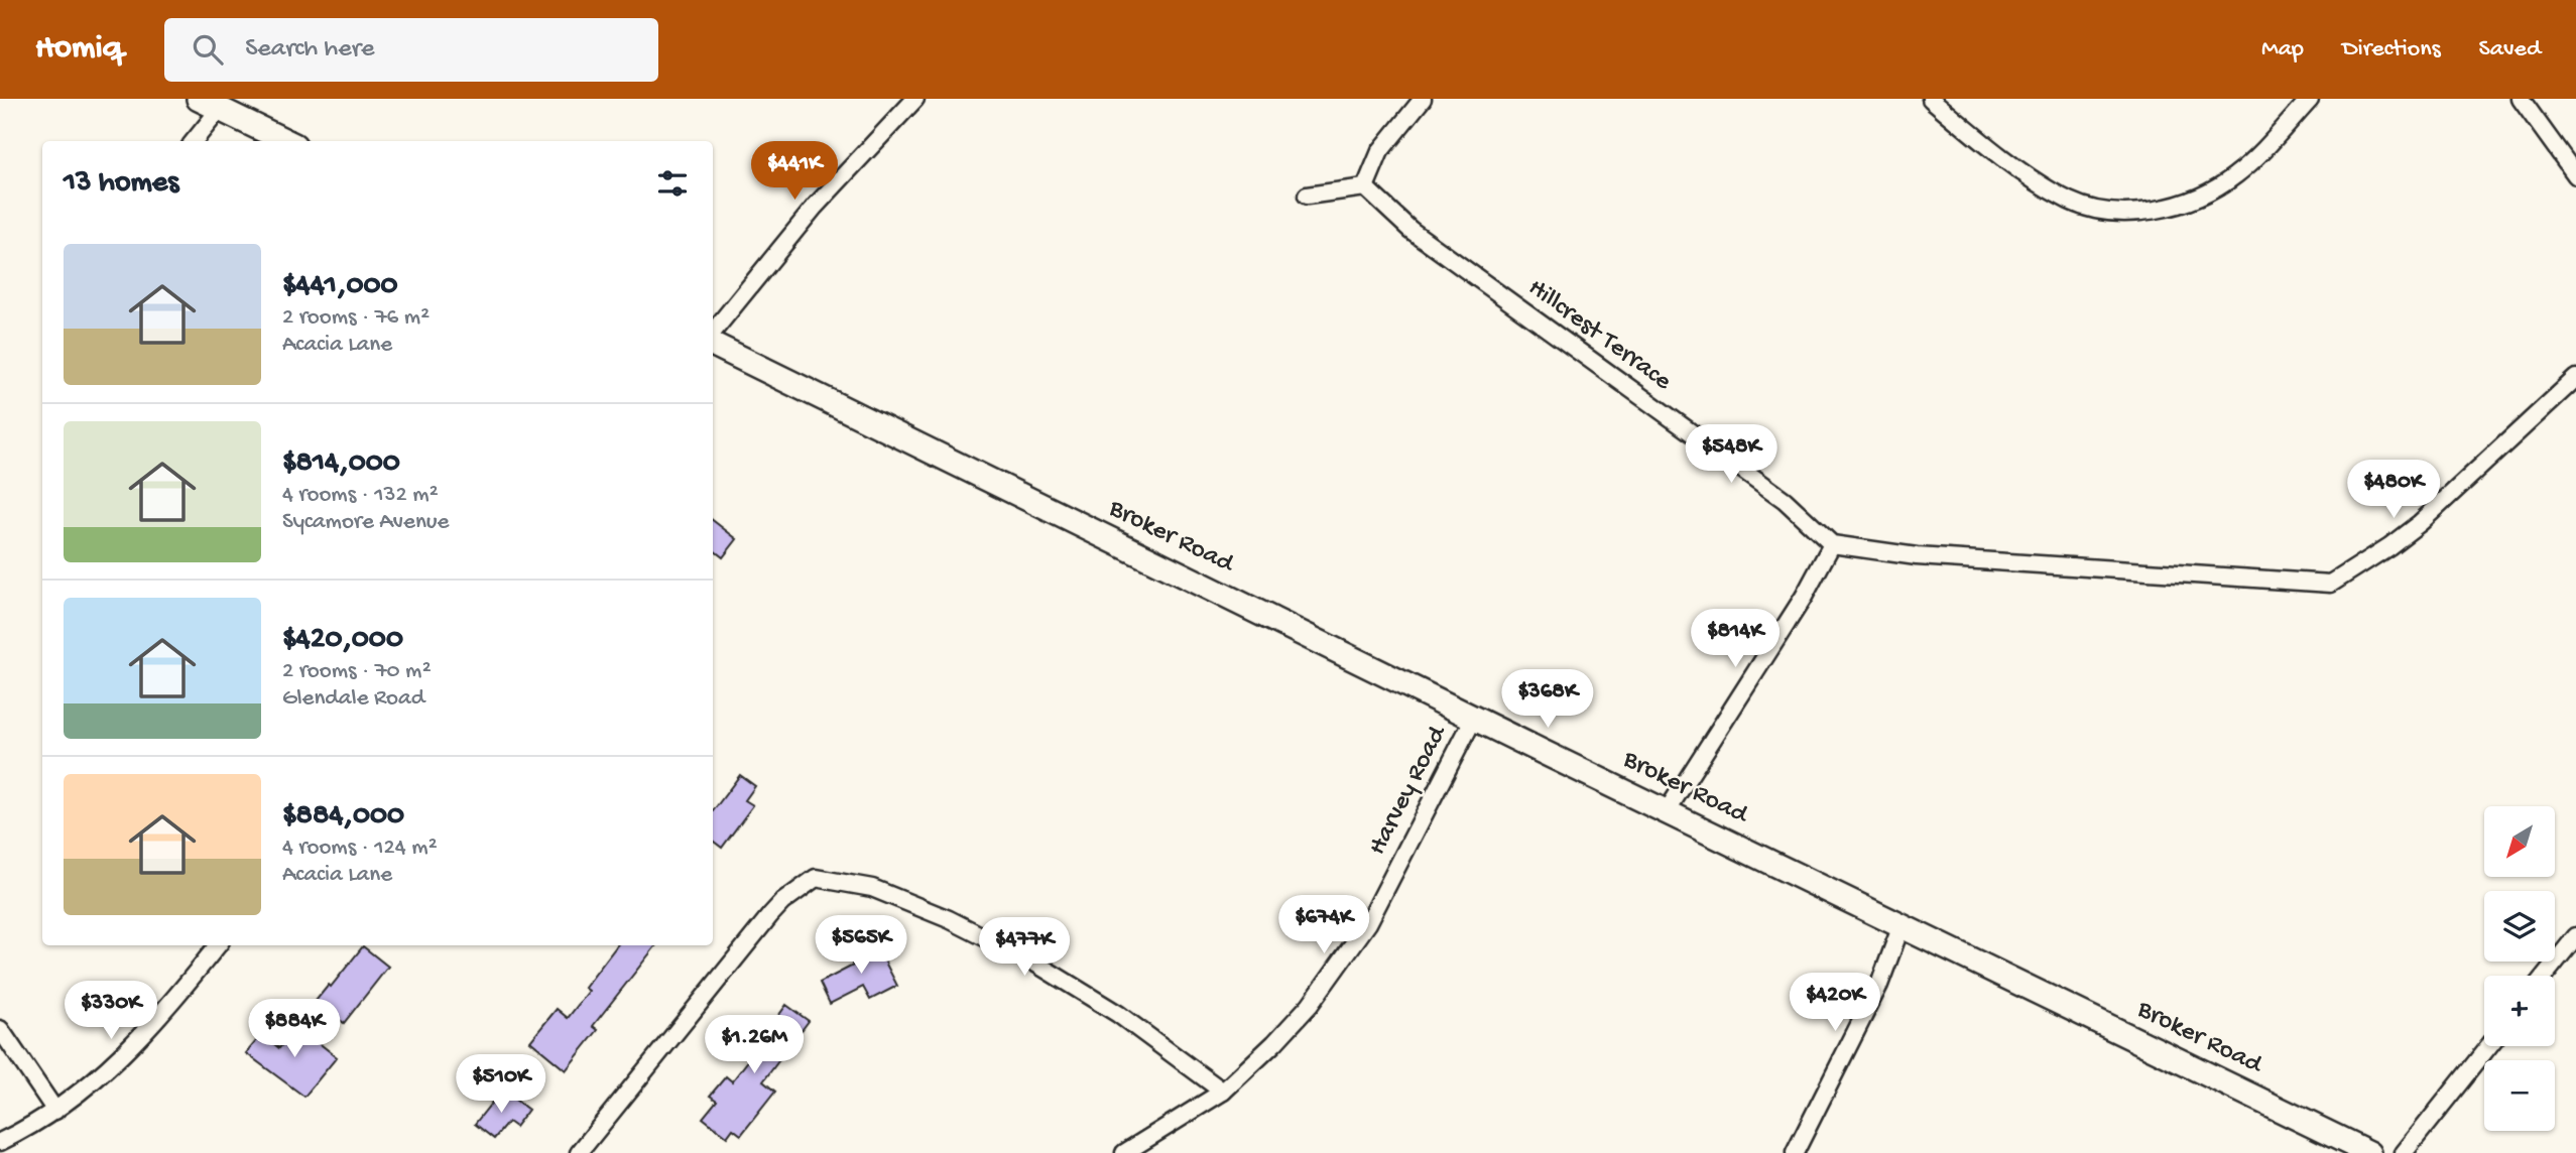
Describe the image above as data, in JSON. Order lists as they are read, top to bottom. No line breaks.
{"streets":{"street":["Hillcrest Terrace","Broker Road","Harvey Road"]},"crossings":[["Broker Road","Harvey Road"]],"north":"bottom left","page":{"header":"Homiq","search":"Search here","nav":["Map","Directions","Saved"],"price":["$441K","$548K","$480K","$814K","$368K","$674K","$565K","$477K","$420K","$330K","$884K","$1.26M","$510K"],"heading":"13 homes","list":[{"name":"$441,000","note":"2 rooms · 76 m² · Acacia Lane"},{"name":"$814,000","note":"4 rooms · 132 m² · Sycamore Avenue"},{"name":"$420,000","note":"2 rooms · 70 m² · Glendale Road"},{"name":"$884,000","note":"4 rooms · 124 m² · Acacia Lane"}],"map_buttons":["+","−"]}}
